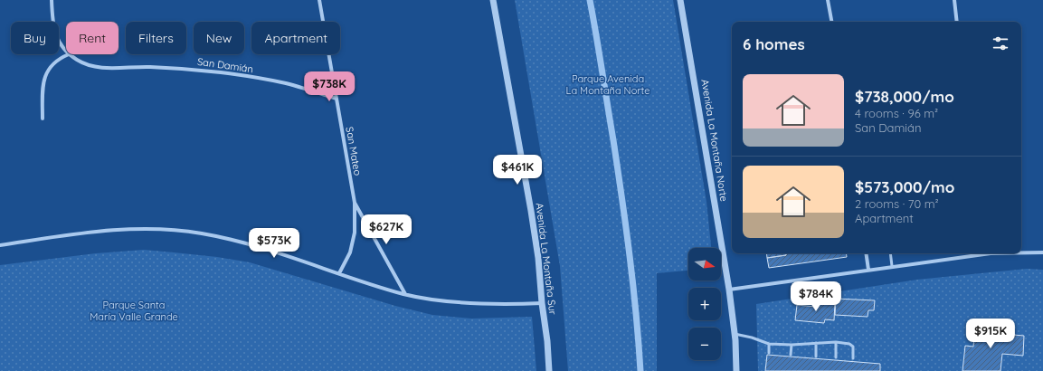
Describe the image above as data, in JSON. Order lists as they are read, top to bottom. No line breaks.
{"streets":{"street":["San Damián","Avenida La Montaña Norte","San Mateo","Avenida La Montaña Sur"]},"crossings":[["San Damián","San Mateo"]],"parks":["Parque Avenida La Montaña Norte","Parque Santa María Valle Grande"],"north":"right","page":{"chip":["Buy","Rent","Filters","New","Apartment"],"heading":"6 homes","list":[{"name":"$738,000/mo","note":"4 rooms · 96 m² · San Damián"},{"name":"$573,000/mo","note":"2 rooms · 70 m² · Apartment"}],"price":["$738K","$461K","$627K","$573K","$784K","$915K"],"map_buttons":["+","−"]}}
